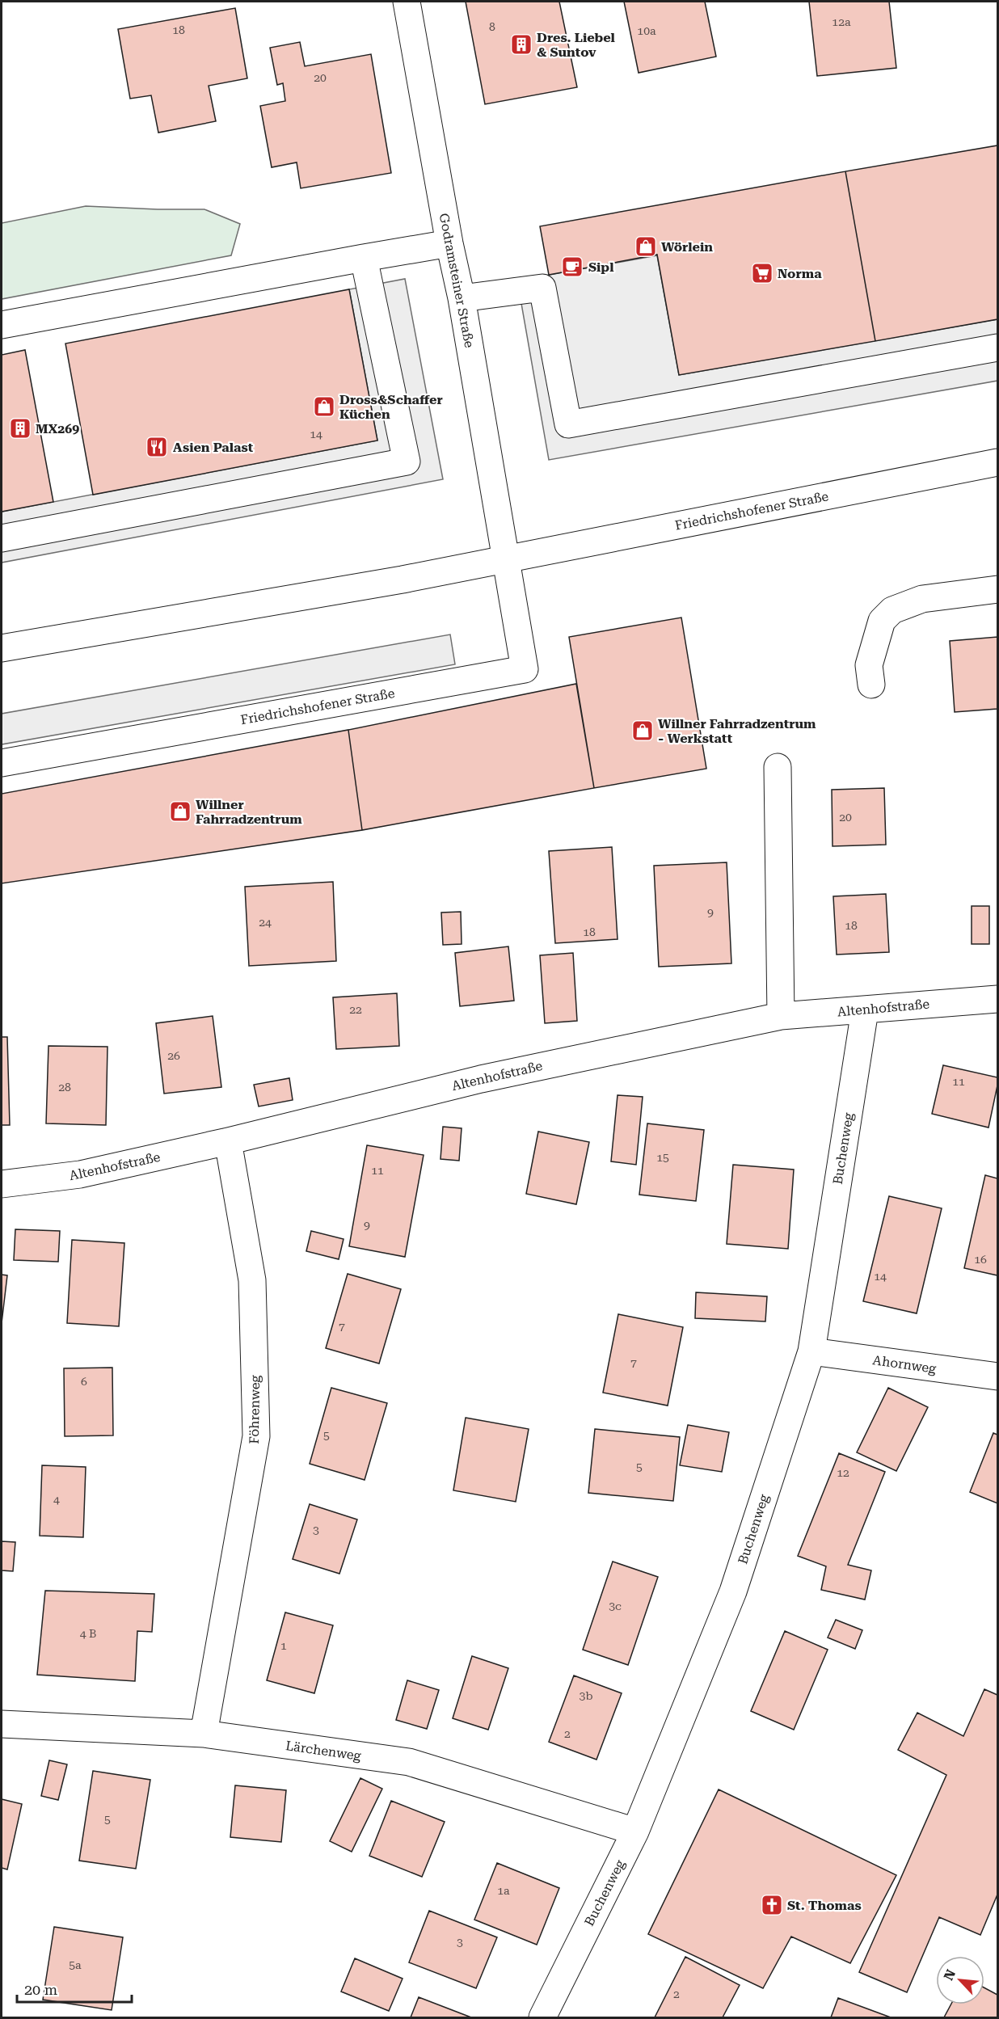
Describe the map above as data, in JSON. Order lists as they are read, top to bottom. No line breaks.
{"streets":{"street":["Godramsteiner Straße","Friedrichshofener Straße","Altenhofstraße","Buchenweg","Ahornweg","Föhrenweg","Lärchenweg"]},"crossings":[["Godramsteiner Straße","Friedrichshofener Straße"],["Altenhofstraße","Buchenweg"],["Altenhofstraße","Föhrenweg"],["Buchenweg","Ahornweg"],["Buchenweg","Lärchenweg"],["Föhrenweg","Lärchenweg"]],"places":{"building":["Dres. Liebel & Suntov","MX269"],"shop":["Wörlein","Dross&Schaffer Küchen","Willner Fahrradzentrum - Werkstatt","Willner Fahrradzentrum"],"cafe":["Sipl"],"supermarket":["Norma"],"restaurant":["Asien Palast"],"church":["St. Thomas"]},"house_numbers":["12a","8","18","10a","20","14","20","9","24","18","18","22","26","11","28","15","11","9","16","14","7","7","6","5","5","12","4","3","3c","4 B","1","3b","2","5","1a","3","5a","2"],"scale_bar":"20 m","north":"top left"}
